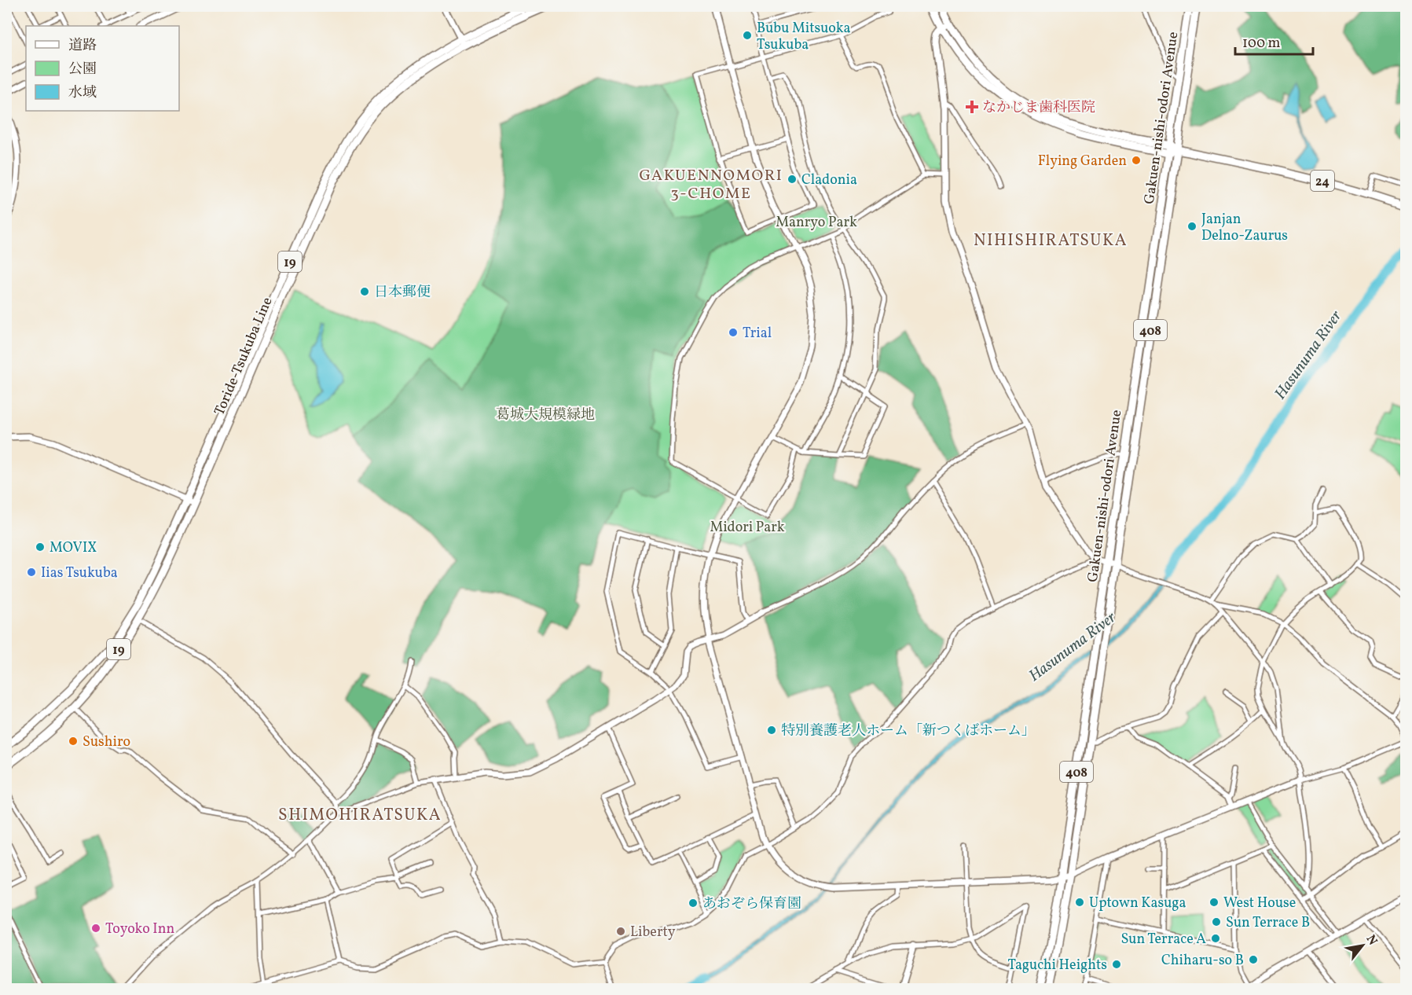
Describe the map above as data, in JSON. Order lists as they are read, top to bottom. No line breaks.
{"streets":{"main road":["Gakuen-nishi-odori Avenue","24","19","408","Toride-Tsukuba Line"]},"crossings":[["Gakuen-nishi-odori Avenue","24"]],"districts":["GAKUENNOMORI 3-CHOME","NIHISHIRATSUKA","SHIMOHIRATSUKA"],"water":["Hasunuma River"],"parks":["Manryo Park","葛城大規模緑地","Midori Park"],"places":{"other":["Bubu Mitsuoka Tsukuba","Flying Garden","Cladonia","Janjan Delno-Zaurus","日本郵便","Trial","MOVIX","Iias Tsukuba","特別養護老人ホーム「新つくばホーム」","Sushiro","Uptown Kasuga","West House","あおぞら保育園","Sun Terrace B","Toyoko Inn","Liberty","Sun Terrace A","Chiharu-so B","Taguchi Heights"],"health":["なかじま歯科医院"]},"legend":["道路","公園","水域"],"scale_bar":"100 m","north":"top right"}
